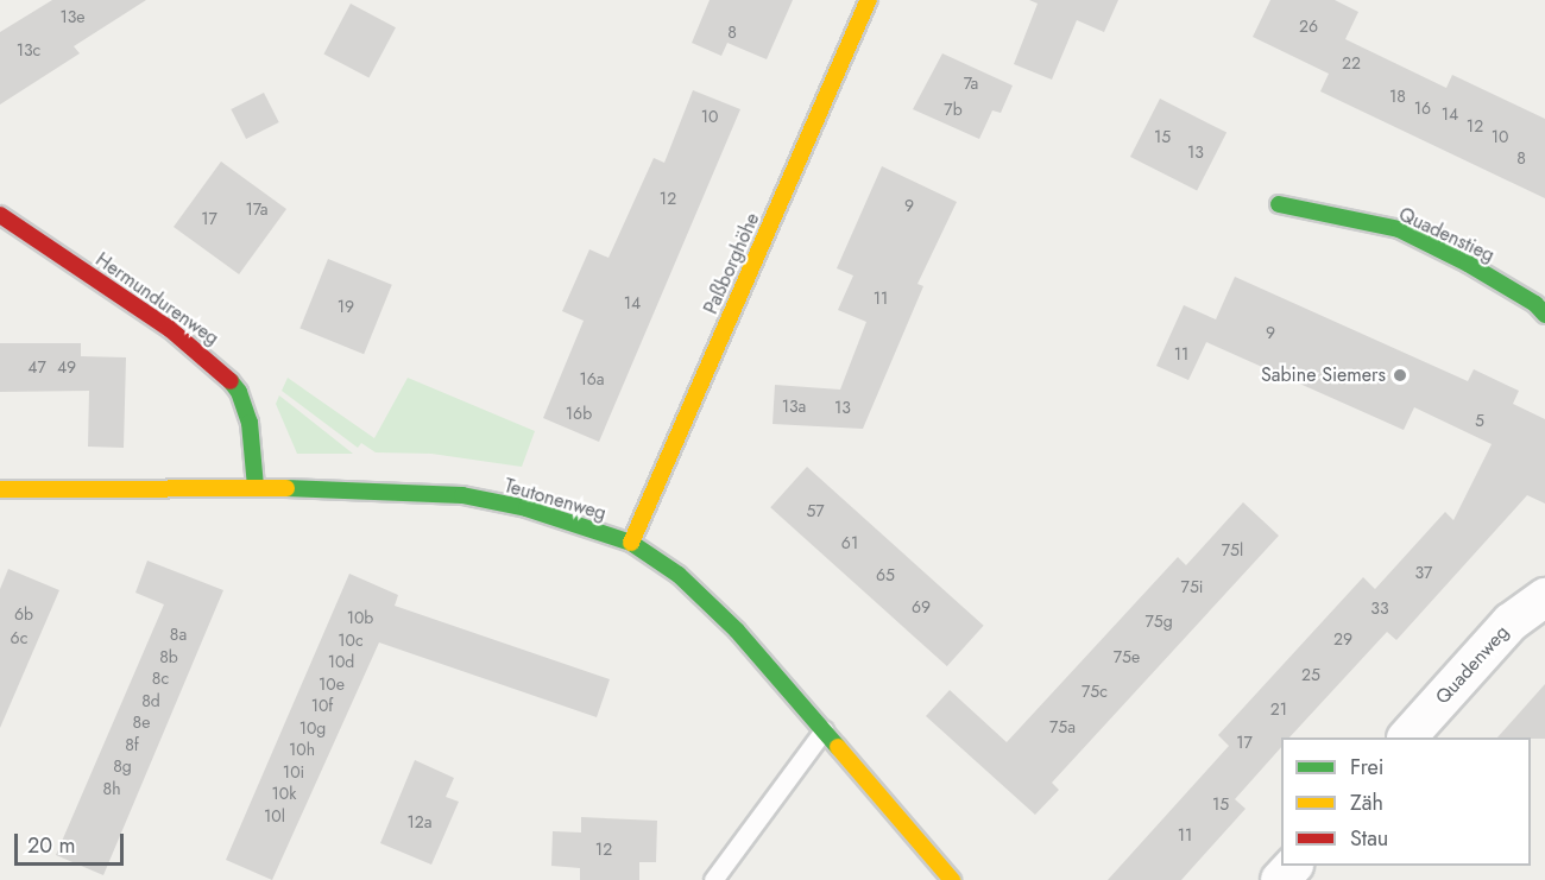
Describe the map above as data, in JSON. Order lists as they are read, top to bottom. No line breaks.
{"streets":{"street":["Quadenstieg","Paßborghöhe","Hermundurenweg","Teutonenweg","Quadenweg"]},"crossings":[["Paßborghöhe","Teutonenweg"],["Hermundurenweg","Teutonenweg"]],"places":["Sabine Siemers"],"house_numbers":["13e","26","8","13c","22","7a","18","16","7b","14","10","12","15","10","13","8","12","9","17a","17","11","14","19","9","11","47","49","16a","13a","13","16b","5","57","61","75l","37","65","75i","69","33","6b","10b","75g","8a","6c","29","10c","8b","75e","10d","25","8c","10e","75c","8d","10f","21","8e","75a","10g","17","8f","10h","8g","10i","8h","10k","15","10l","12a","11","12"],"legend":["Frei","Zäh","Stau"],"scale_bar":"20 m"}
